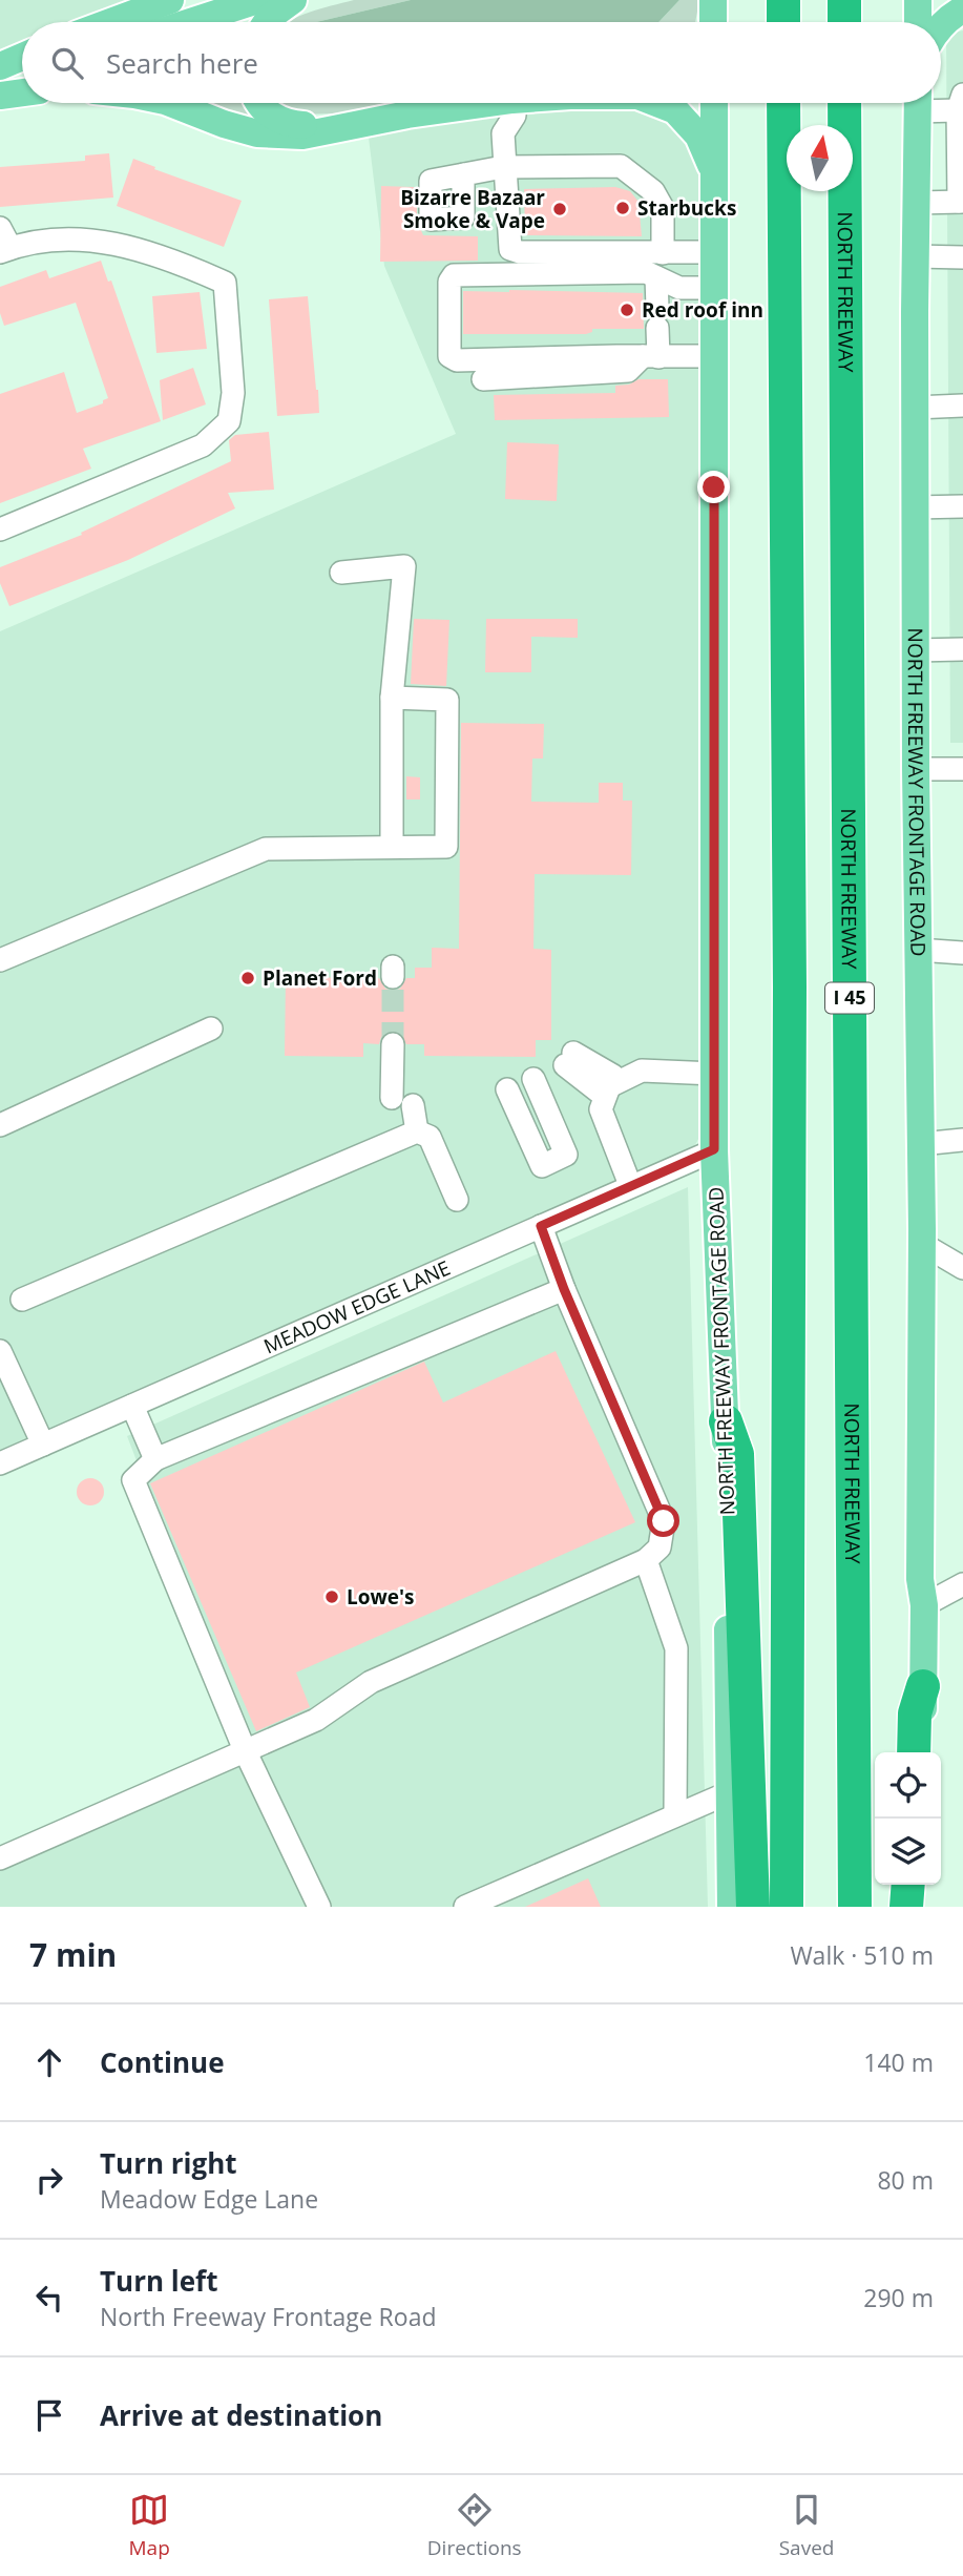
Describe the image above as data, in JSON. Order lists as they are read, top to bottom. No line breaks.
{"streets":{"highway":["NORTH FREEWAY","I 45"],"main road":["NORTH FREEWAY FRONTAGE ROAD"],"street":["MEADOW EDGE LANE"]},"crossings":[["NORTH FREEWAY FRONTAGE ROAD","MEADOW EDGE LANE"]],"places":["Starbucks","Bizarre Bazaar Smoke & Vape","Red roof inn","Planet Ford","Lowe's"],"north":"top","page":{"search":"Search here","heading":["7 min","Walk · 510 m"],"list":[["Continue","140 m"],["Turn right","Meadow Edge Lane","80 m"],["Turn left","North Freeway Frontage Road","290 m"],"Arrive at destination"],"nav":["Map","Directions","Saved"]}}
